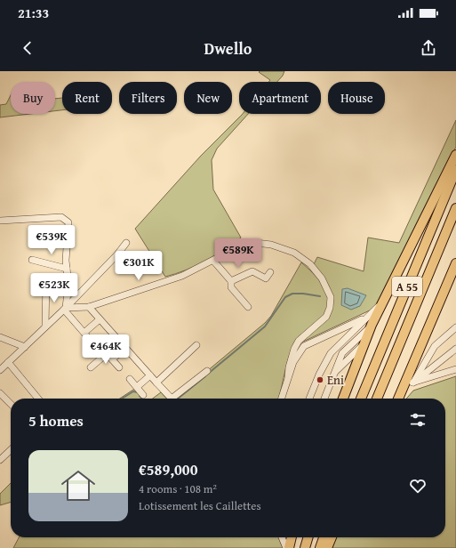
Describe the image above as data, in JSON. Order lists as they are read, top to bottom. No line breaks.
{"streets":{"highway":["A 55"]},"places":["Eni"],"page":{"status":"21:33","header":"Dwello","chip":["Buy","Rent","Filters","New","Apartment","House"],"price":["€539K","€589K","€301K","€523K","€464K"],"heading":"5 homes","list":[{"name":"€589,000","note":"4 rooms · 108 m² · Lotissement les Caillettes"}]}}
